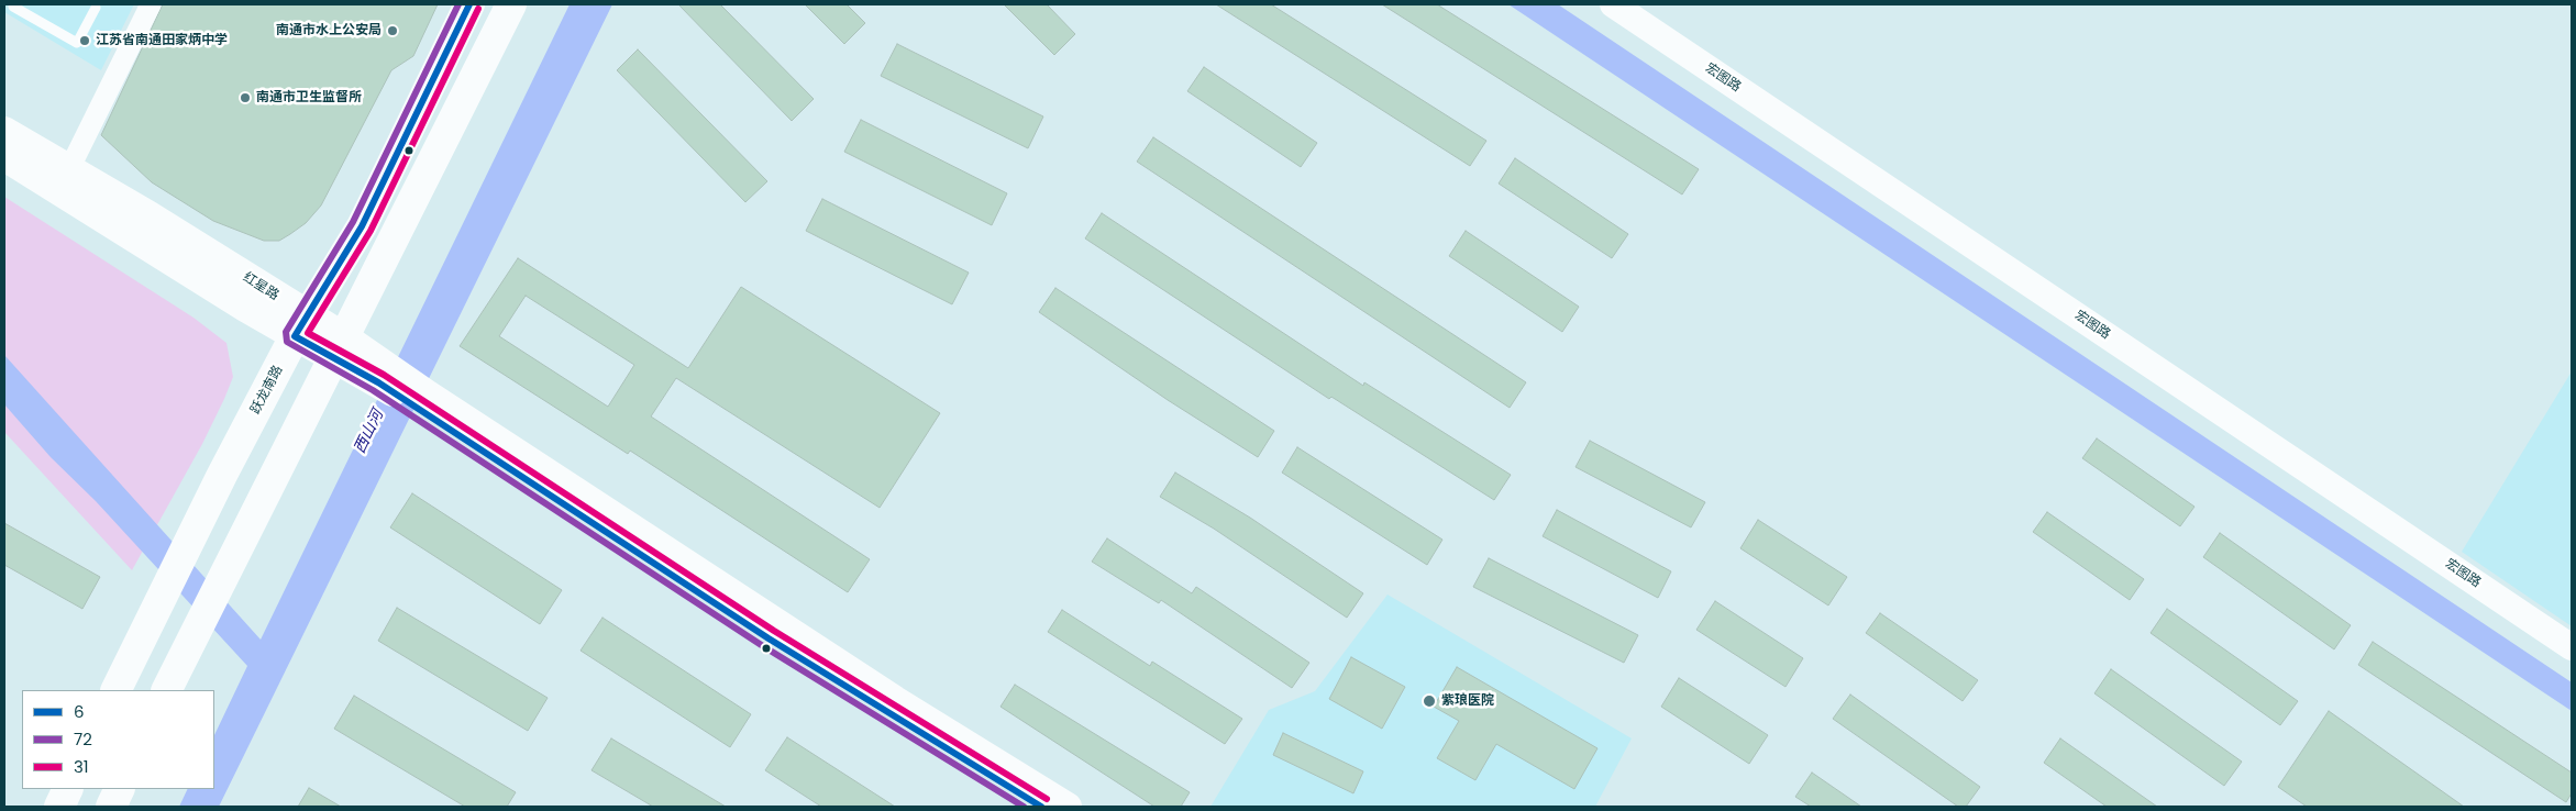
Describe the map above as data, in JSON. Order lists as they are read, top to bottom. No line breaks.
{"streets":{"main road":["红星路","跃龙南路"],"street":["宏图路"]},"crossings":[["红星路","跃龙南路"]],"water":["西山河"],"places":["南通市水上公安局","江苏省南通田家炳中学","南通市卫生监督所","紫琅医院"],"lines":["transit line 6","transit line 72","transit line 31"],"legend":["6","72","31"]}
